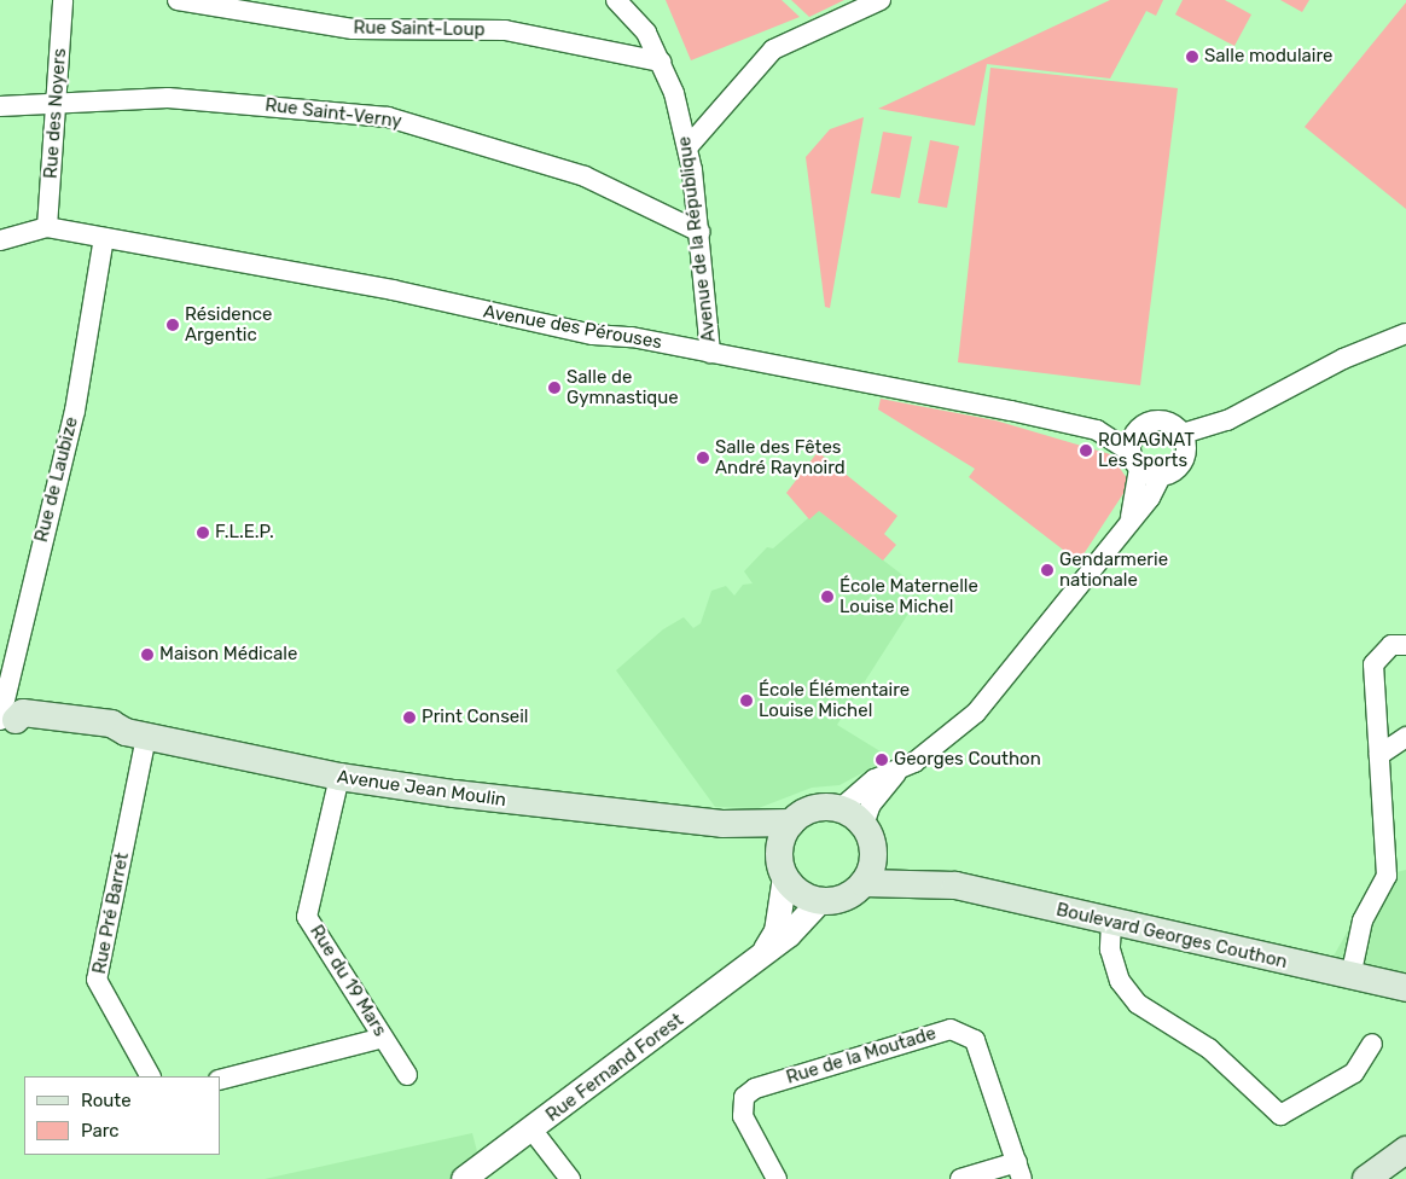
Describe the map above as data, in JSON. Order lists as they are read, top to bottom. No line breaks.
{"streets":{"main road":["Avenue Jean Moulin","Boulevard Georges Couthon"],"street":["Rue Saint-Loup","Rue des Noyers","Rue Saint-Verny","Avenue de la République","Avenue des Pérouses","Rue de Laubize","Rue Pré Barret","Rue du 19 Mars","Rue de la Moutade","Rue Fernand Forest"]},"crossings":[["Rue Saint-Loup","Avenue de la République"],["Rue des Noyers","Rue Saint-Verny"],["Rue des Noyers","Avenue des Pérouses"],["Rue Saint-Verny","Avenue de la République"],["Avenue de la République","Avenue des Pérouses"],["Avenue des Pérouses","Rue de Laubize"],["Rue de Laubize","Avenue Jean Moulin"],["Avenue Jean Moulin","Rue Pré Barret"],["Avenue Jean Moulin","Boulevard Georges Couthon"],["Avenue Jean Moulin","Rue du 19 Mars"],["Avenue Jean Moulin","Rue Fernand Forest"],["Boulevard Georges Couthon","Rue Fernand Forest"]],"places":["Salle modulaire","Résidence Argentic","Salle de Gymnastique","ROMAGNAT Les Sports","Salle des Fêtes André Raynoird","F.L.E.P.","Gendarmerie nationale","École Maternelle Louise Michel","Maison Médicale","École Élémentaire Louise Michel","Print Conseil","Georges Couthon"],"legend":["Route","Parc"]}
